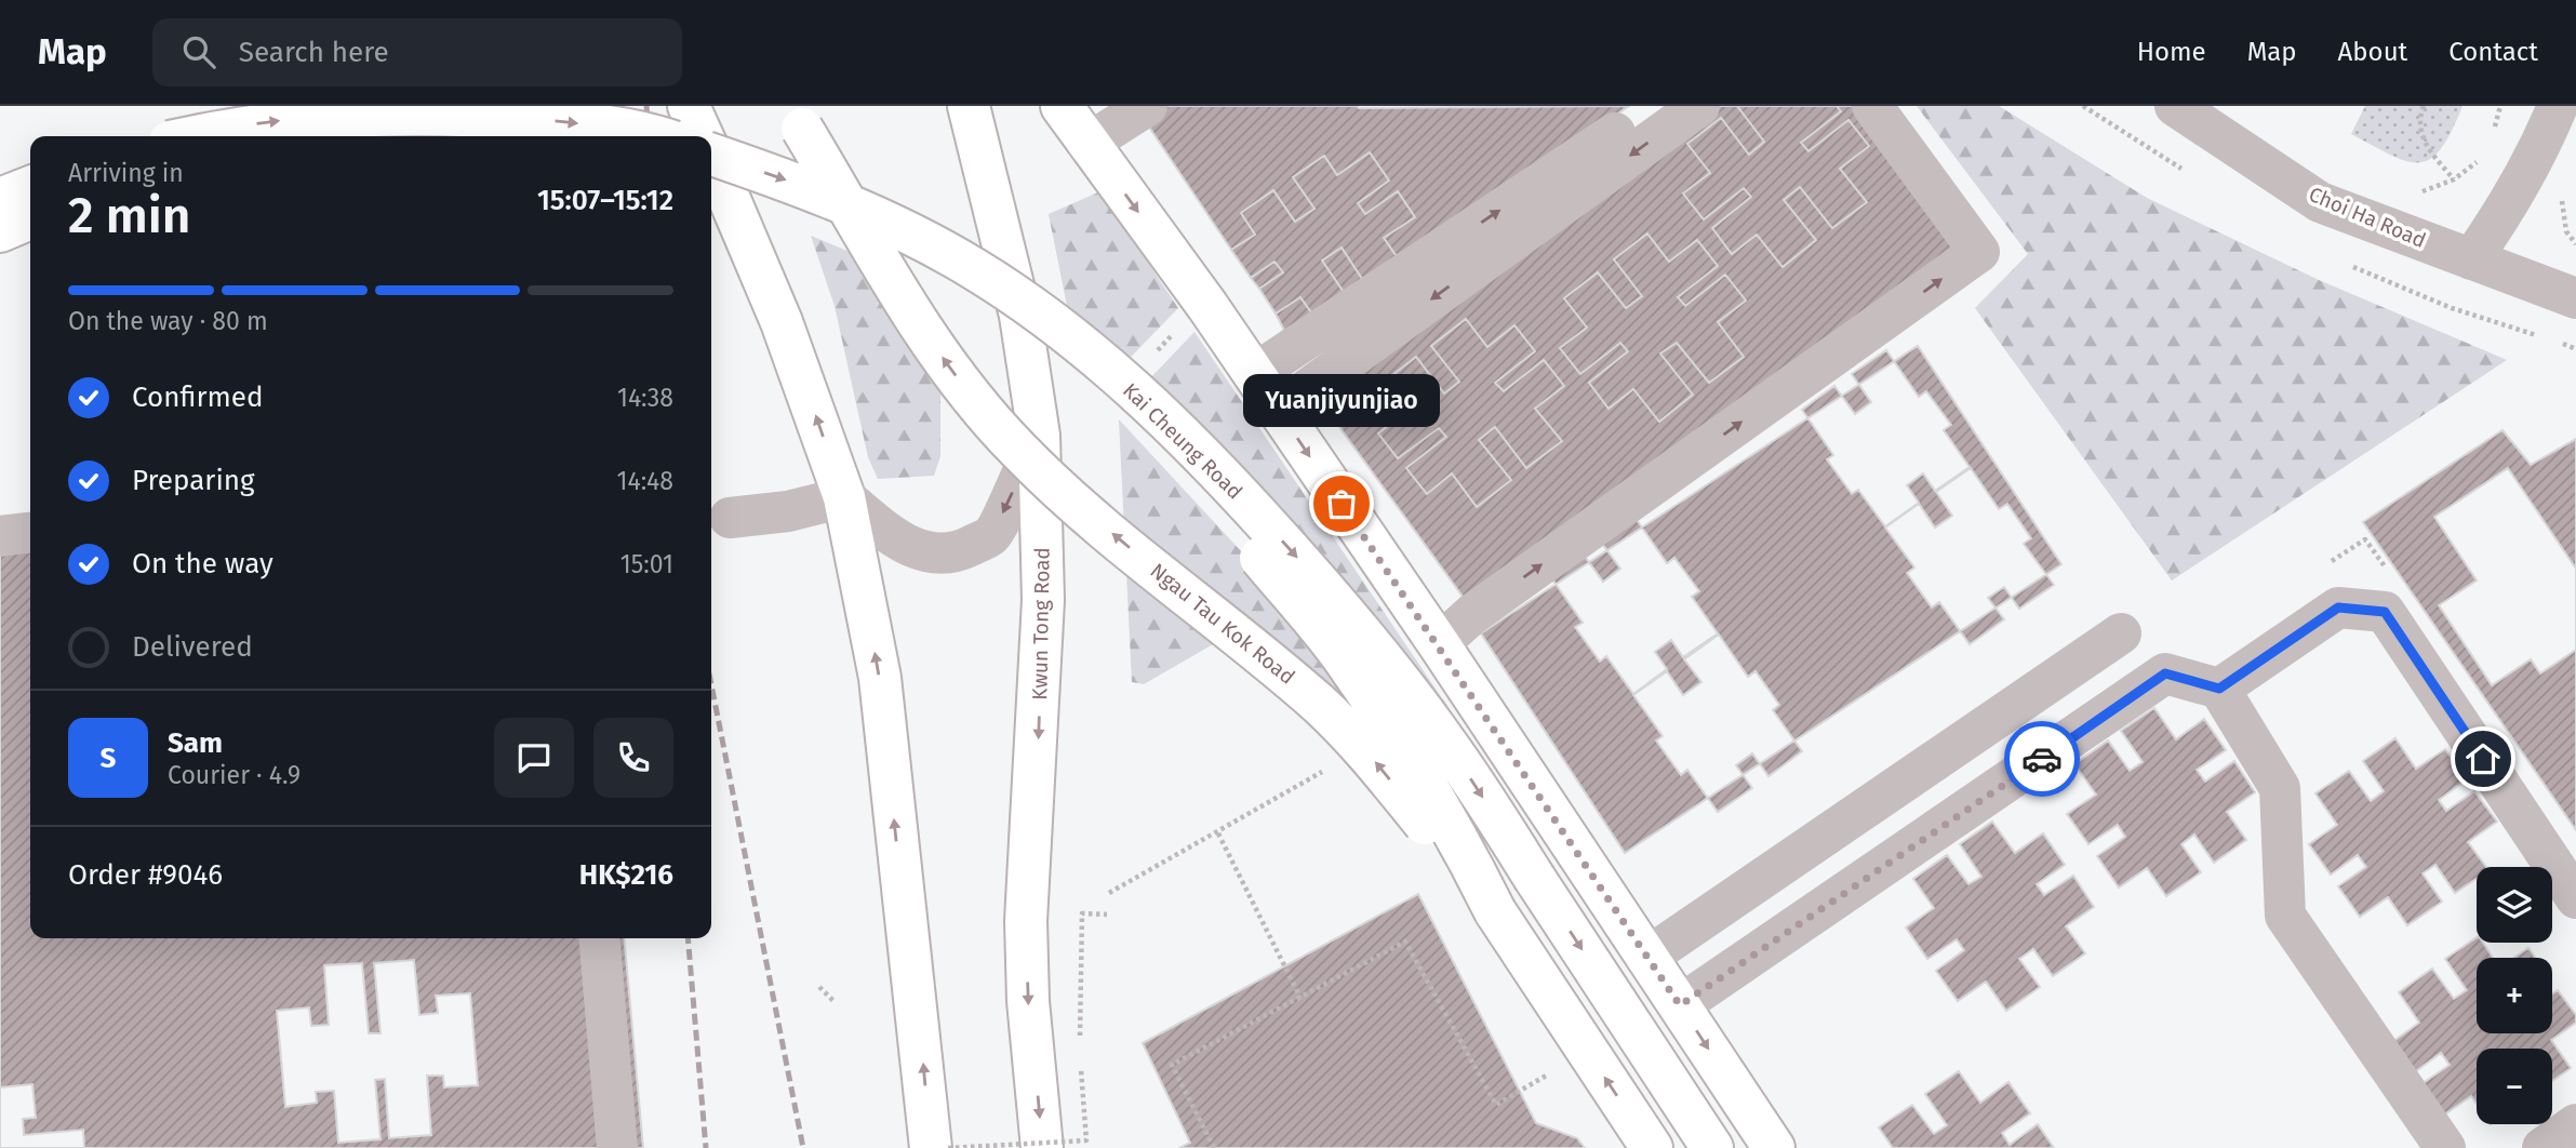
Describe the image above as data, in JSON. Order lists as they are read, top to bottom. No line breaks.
{"streets":{"main road":["Kai Cheung Road","Kwun Tong Road","Ngau Tau Kok Road"],"street":["Choi Ha Road"]},"crossings":[["Kai Cheung Road","Ngau Tau Kok Road"]],"places":["Yuanjiyunjiao"],"page":{"header":"Map","search":"Search here","nav":["Home","Map","About","Contact"],"heading":["2 min","Arriving in","15:07–15:12"],"panel":["Sam","Courier · 4.9","Order #9046","HK$216"],"bar":"On the way · 80 m","list":[["Confirmed","14:38"],["Preparing","14:48"],["On the way","15:01"],"Delivered"],"bubble":"Yuanjiyunjiao","round":"S","map_buttons":["+","−"]}}
